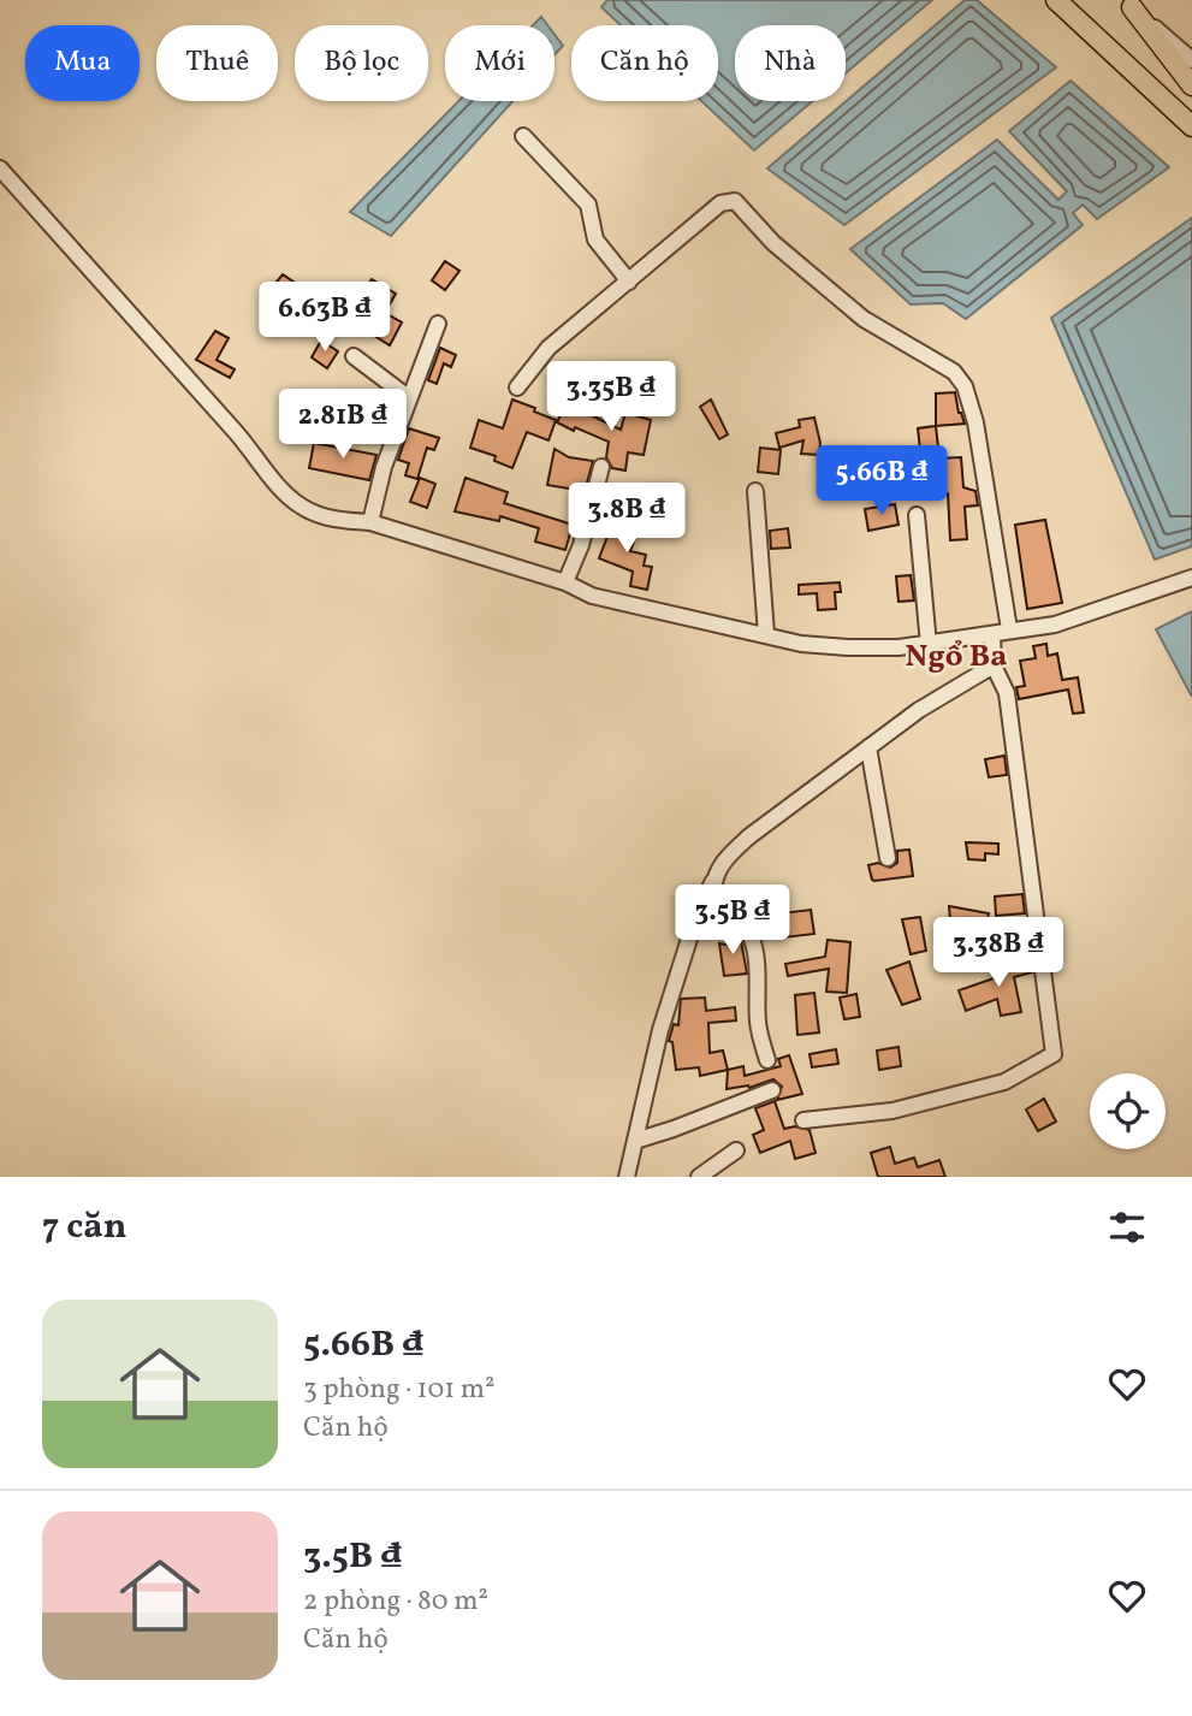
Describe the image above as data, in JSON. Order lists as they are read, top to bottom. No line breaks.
{"districts":["Ngổ Ba"],"page":{"chip":["Mua","Thuê","Bộ lọc","Mới","Căn hộ","Nhà"],"price":["6.63B ₫","3.35B ₫","2.81B ₫","5.66B ₫","3.8B ₫","3.5B ₫","3.38B ₫"],"heading":"7 căn","list":[{"name":"5.66B ₫","note":"3 phòng · 101 m² · Căn hộ"},{"name":"3.5B ₫","note":"2 phòng · 80 m² · Căn hộ"}]}}
